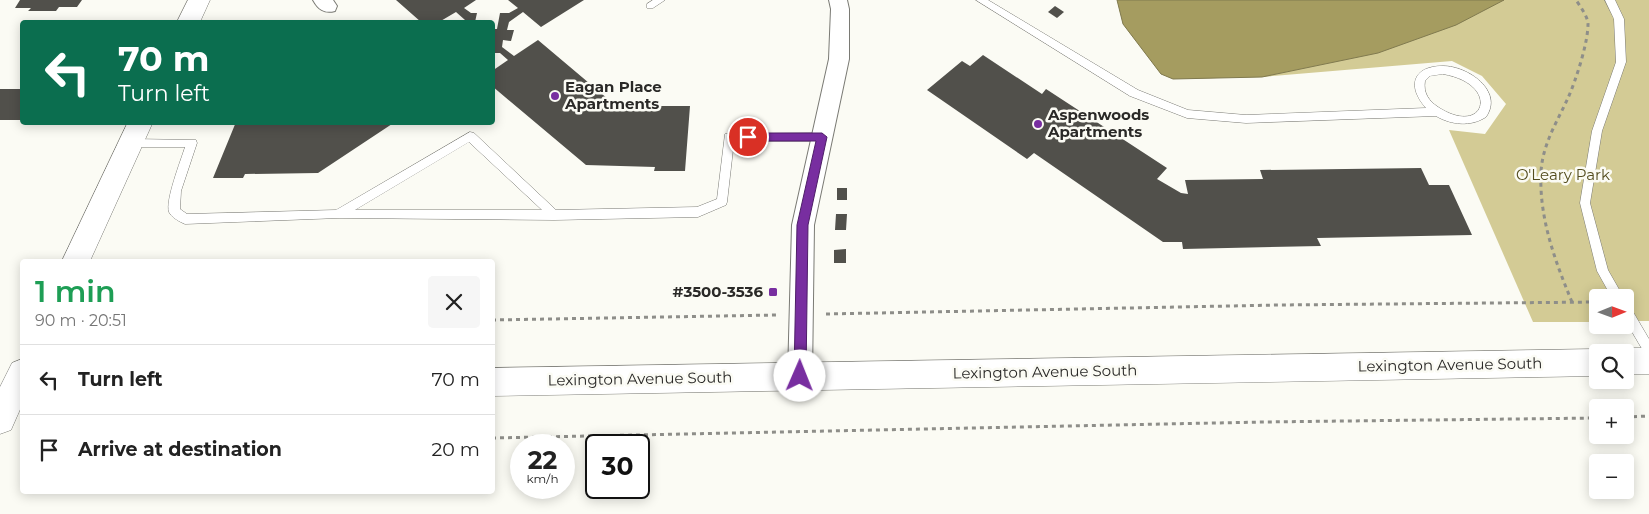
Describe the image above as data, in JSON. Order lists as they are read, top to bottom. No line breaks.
{"streets":{"street":["Lexington Avenue South"]},"parks":["O'Leary Park"],"places":{"other":["Eagan Place Apartments","Aspenwoods Apartments"],"transit":["#3500-3536"]},"north":"right","page":{"turn":["70 m","Turn left"],"heading":["1 min","90 m · 20:51"],"map_buttons":["+","−"],"list":[{"name":"Turn left","value":"70 m"},{"name":"Arrive at destination","value":"20 m"}],"speed":"22 km/h","limit":"30"}}
